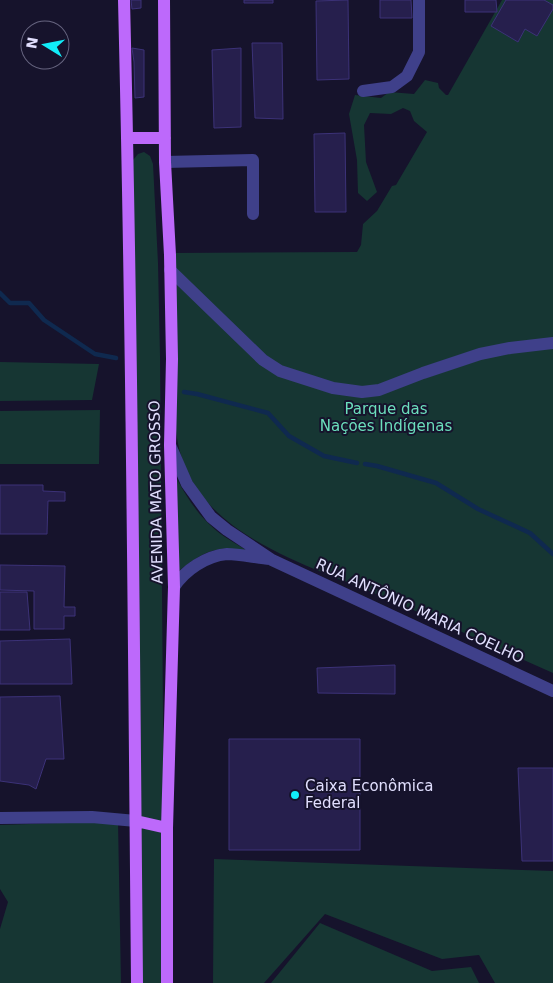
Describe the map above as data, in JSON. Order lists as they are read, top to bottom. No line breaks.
{"streets":{"main road":["AVENIDA MATO GROSSO"],"street":["RUA ANTÔNIO MARIA COELHO"]},"crossings":[["AVENIDA MATO GROSSO","RUA ANTÔNIO MARIA COELHO"]],"parks":["Parque das Nações Indígenas"],"places":["Caixa Econômica Federal"],"north":"left"}
